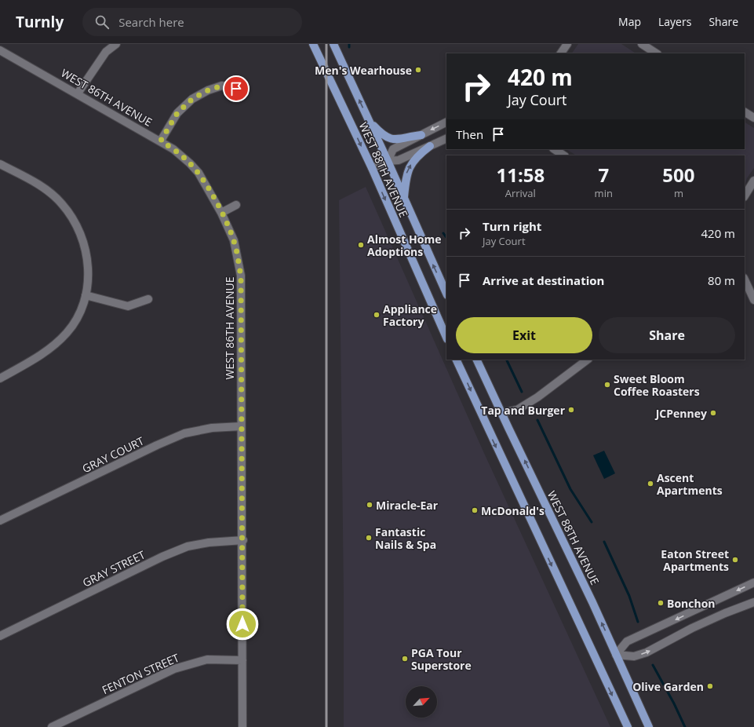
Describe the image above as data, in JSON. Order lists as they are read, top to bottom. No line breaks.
{"streets":{"main road":["WEST 88TH AVENUE"],"street":["WEST 86TH AVENUE","GRAY COURT","GRAY STREET","FENTON STREET"]},"crossings":[["WEST 86TH AVENUE","GRAY COURT"],["WEST 86TH AVENUE","GRAY STREET"],["WEST 86TH AVENUE","FENTON STREET"]],"places":["Men's Wearhouse","Almost Home Adoptions","Appliance Factory","Sweet Bloom Coffee Roasters","Tap and Burger","JCPenney","Ascent Apartments","Miracle-Ear","McDonald's","Fantastic Nails & Spa","Eaton Street Apartments","Bonchon","PGA Tour Superstore","Olive Garden"],"north":"top right","page":{"header":"Turnly","search":"Search here","nav":["Map","Layers","Share"],"turn":["420 m","Jay Court"],"then":"Then","eta":["11:58","Arrival","7","min","500","m"],"list":[{"name":"Turn right","note":"Jay Court","value":"420 m"},{"name":"Arrive at destination","value":"80 m"}],"buttons":["Exit","Share"]}}
